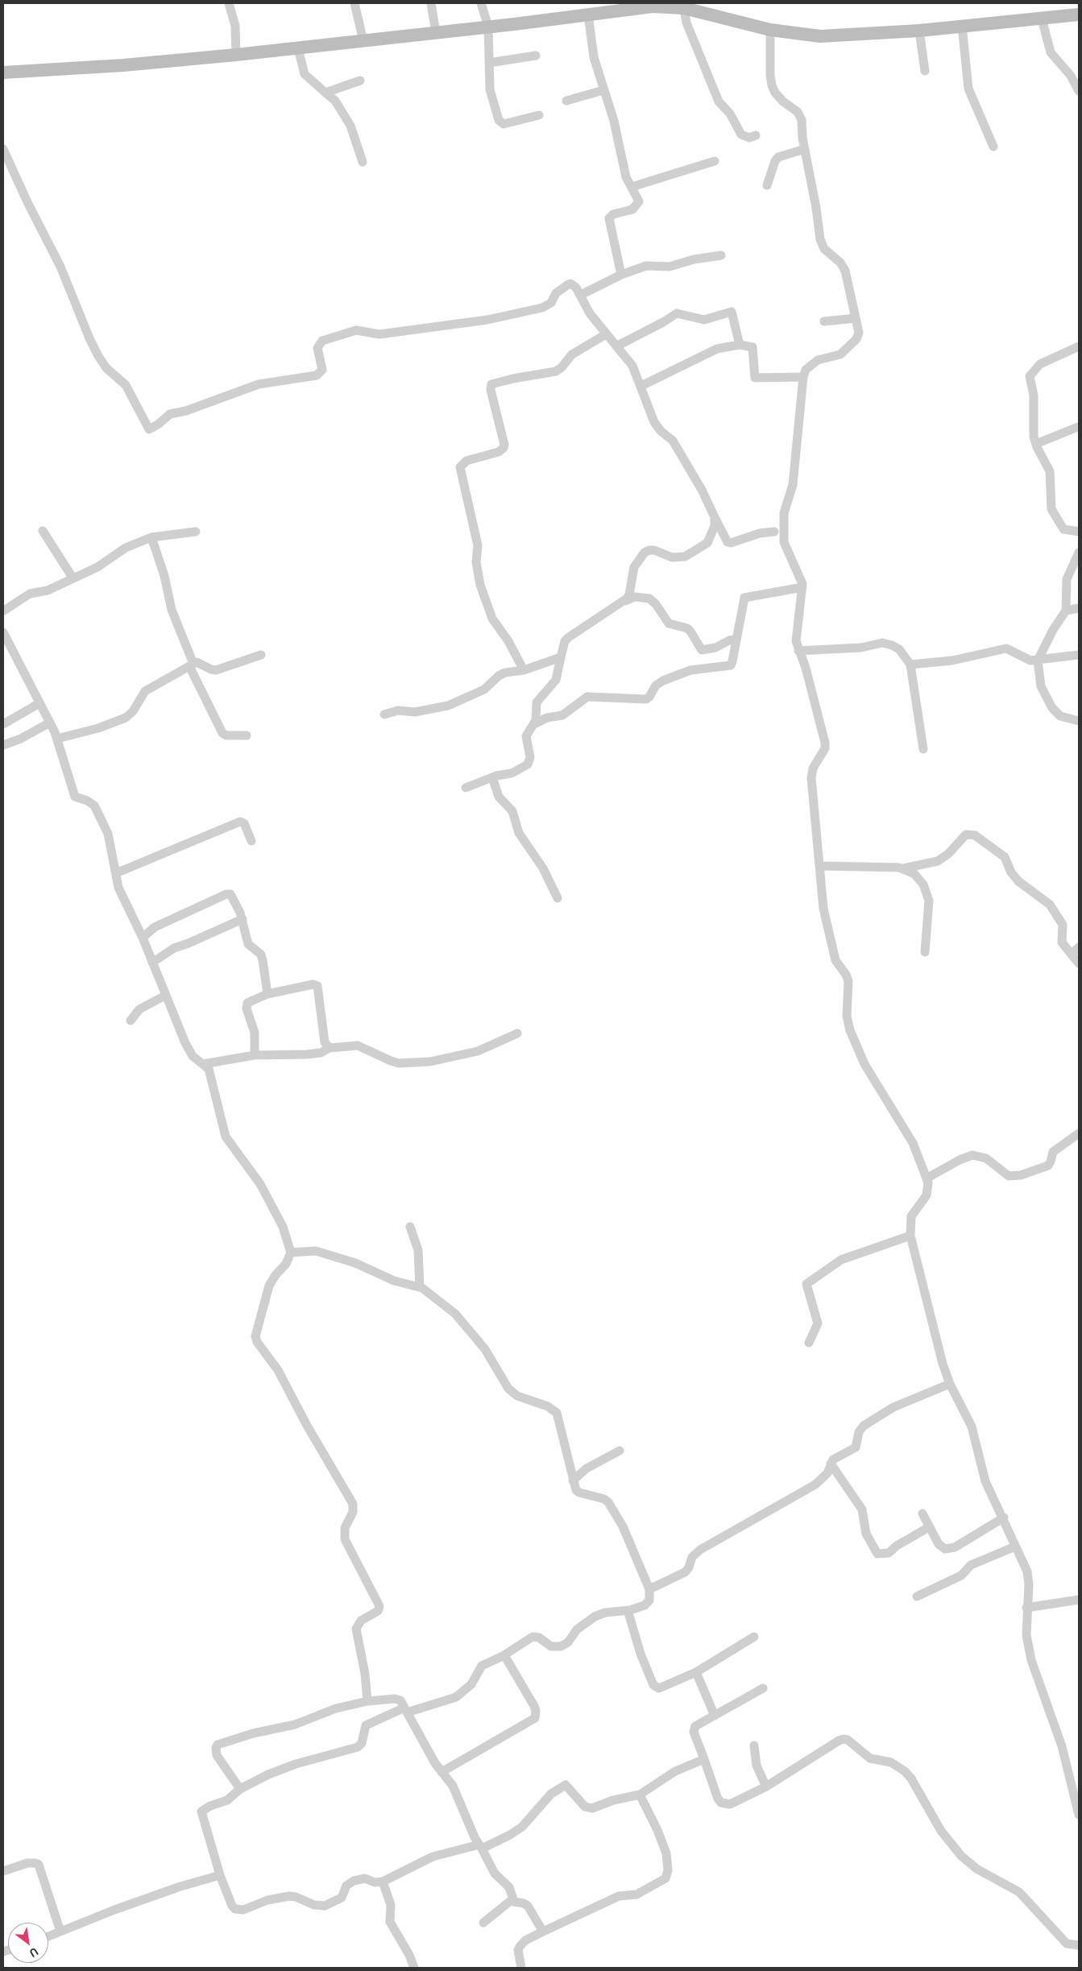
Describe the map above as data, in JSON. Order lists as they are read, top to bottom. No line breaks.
{"north":"bottom right"}
